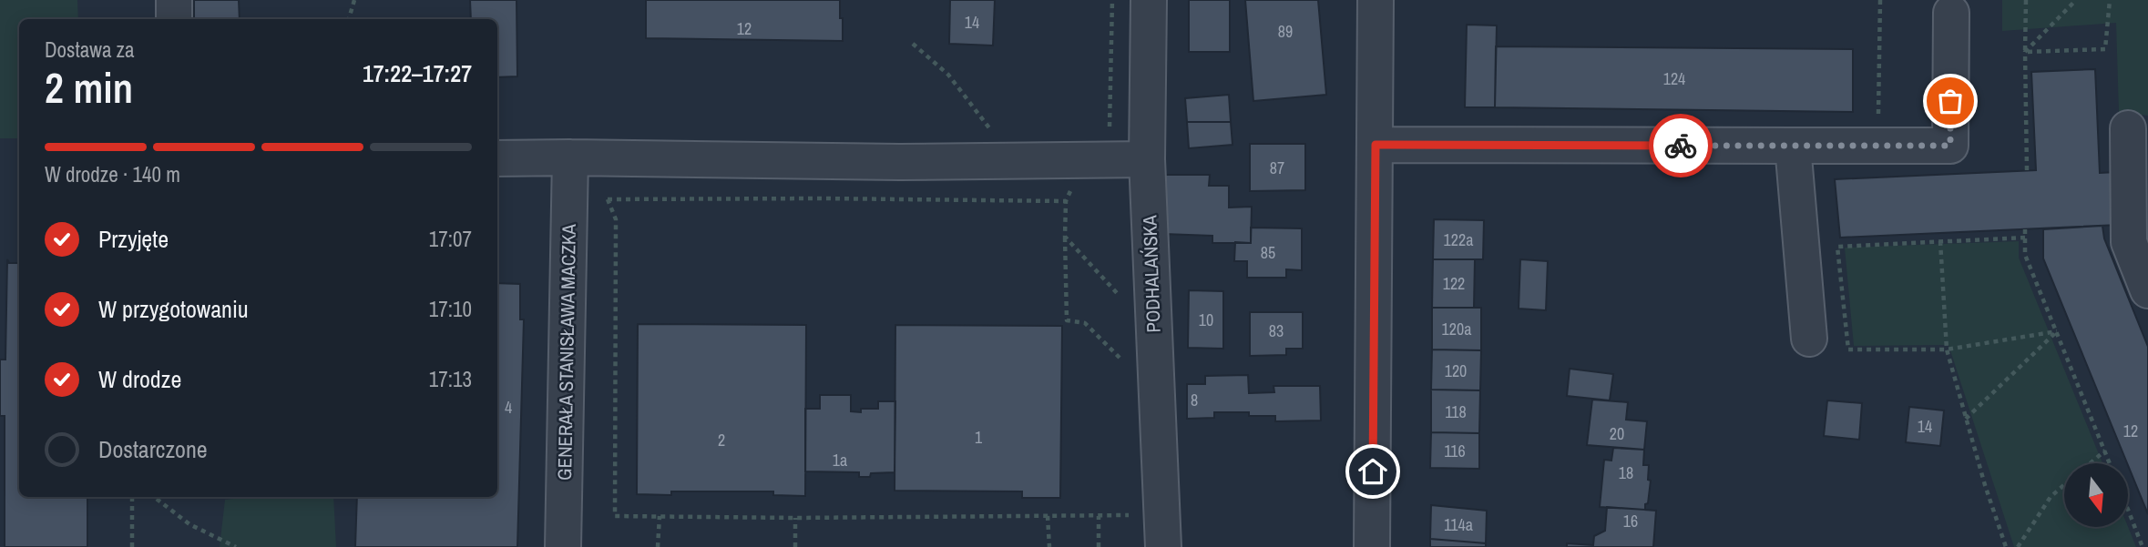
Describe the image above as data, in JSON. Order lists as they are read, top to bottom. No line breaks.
{"streets":{"street":["PODHALAŃSKA","GENERAŁA STANISŁAWA MACZKA"]},"house_numbers":["14","12","89","124","87","122a","85","122","10","120a","83","120","8","4","118","14","12","20","1","2","116","1a","18","16","114a"],"north":"bottom","page":{"heading":["2 min","Dostawa za","17:22–17:27"],"bar":"W drodze · 140 m","list":[["Przyjęte","17:07"],["W przygotowaniu","17:10"],["W drodze","17:13"],"Dostarczone"]}}
